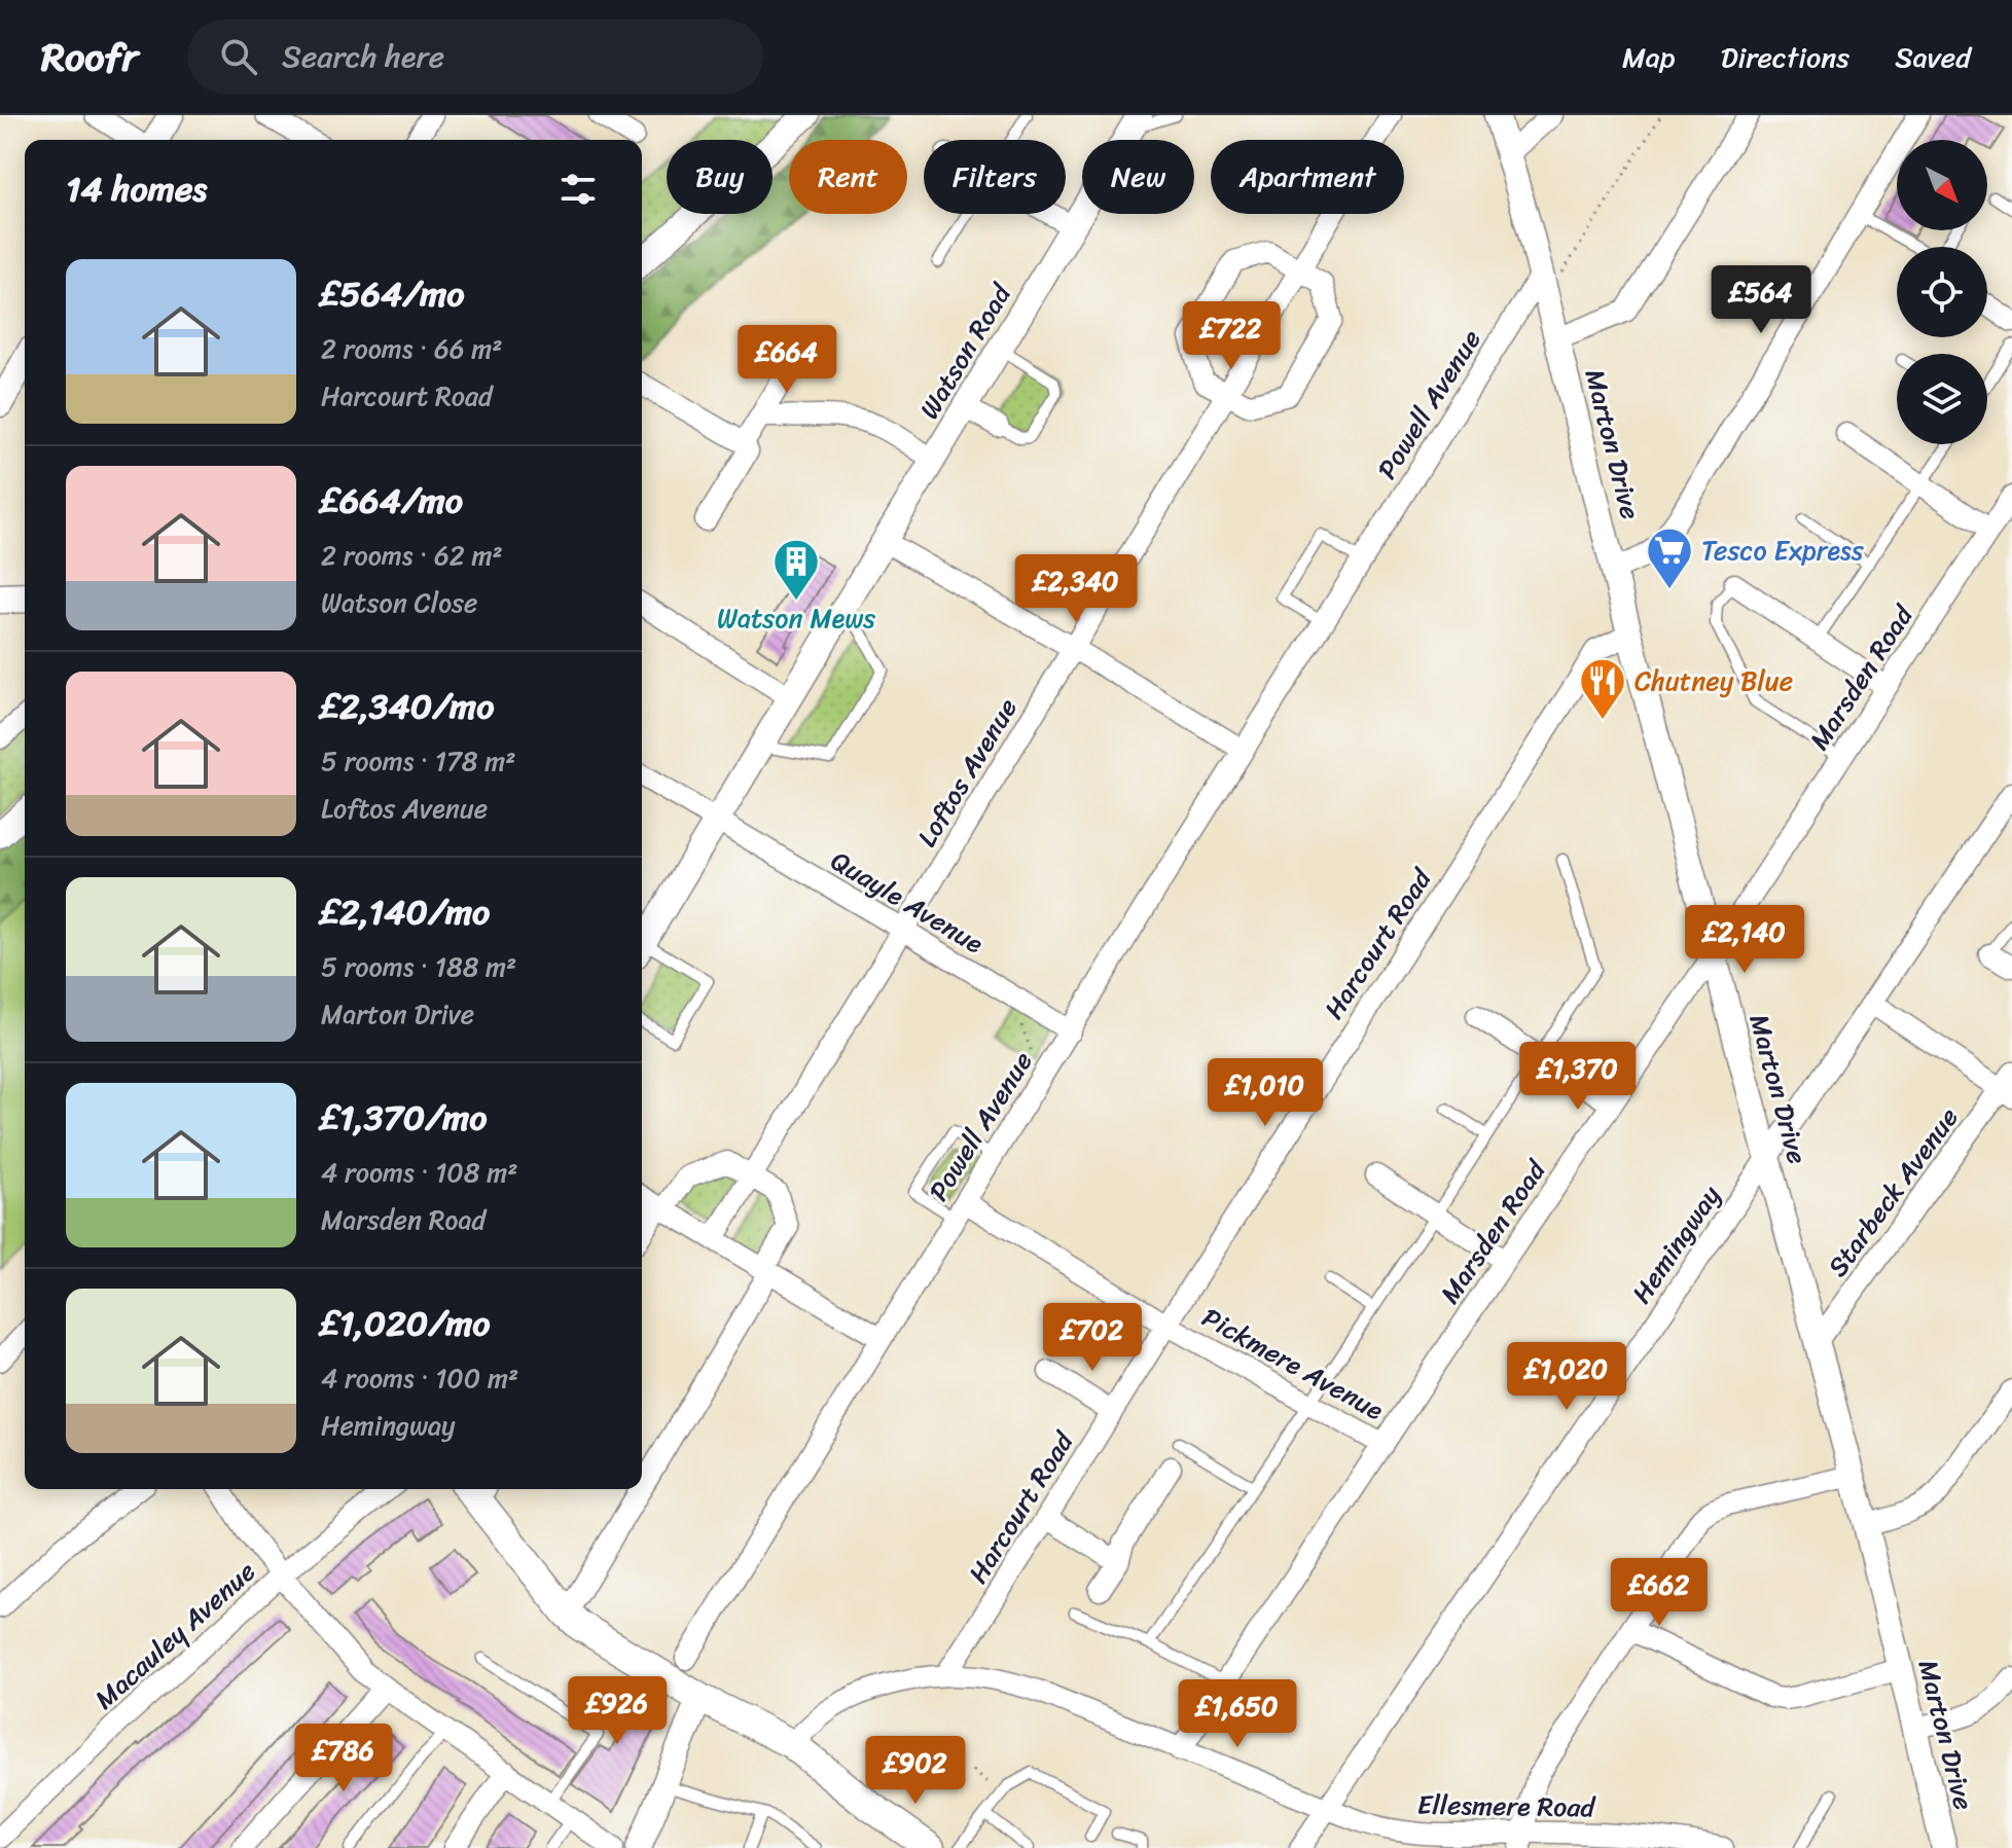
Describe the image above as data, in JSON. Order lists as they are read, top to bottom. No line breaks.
{"streets":{"street":["Watson Road","Powell Avenue","Marton Drive","Marsden Road","Loftos Avenue","Quayle Avenue","Harcourt Road","Starbeck Avenue","Hemingway","Pickmere Avenue","Macauley Avenue","Ellesmere Road"]},"crossings":[["Watson Road","Quayle Avenue"],["Powell Avenue","Marton Drive"],["Powell Avenue","Quayle Avenue"],["Powell Avenue","Pickmere Avenue"],["Marton Drive","Marsden Road"],["Marton Drive","Harcourt Road"],["Marton Drive","Starbeck Avenue"],["Marton Drive","Hemingway"],["Marsden Road","Pickmere Avenue"],["Marsden Road","Ellesmere Road"],["Loftos Avenue","Quayle Avenue"],["Harcourt Road","Pickmere Avenue"],["Harcourt Road","Ellesmere Road"],["Hemingway","Ellesmere Road"]],"places":{"supermarket":["Tesco Express"],"building":["Watson Mews"],"restaurant":["Chutney Blue"]},"north":"bottom right","page":{"header":"Roofr","search":"Search here","nav":["Map","Directions","Saved"],"chip":["Buy","Rent","Filters","New","Apartment"],"heading":"14 homes","list":[{"name":"£564/mo","note":"2 rooms · 66 m² · Harcourt Road"},{"name":"£664/mo","note":"2 rooms · 62 m² · Watson Close"},{"name":"£2,340/mo","note":"5 rooms · 178 m² · Loftos Avenue"},{"name":"£2,140/mo","note":"5 rooms · 188 m² · Marton Drive"},{"name":"£1,370/mo","note":"4 rooms · 108 m² · Marsden Road"},{"name":"£1,020/mo","note":"4 rooms · 100 m² · Hemingway"}],"price":["£564","£722","£664","£2,340","£2,140","£1,370","£1,010","£702","£1,020","£662","£926","£1,650","£786","£902"]}}
